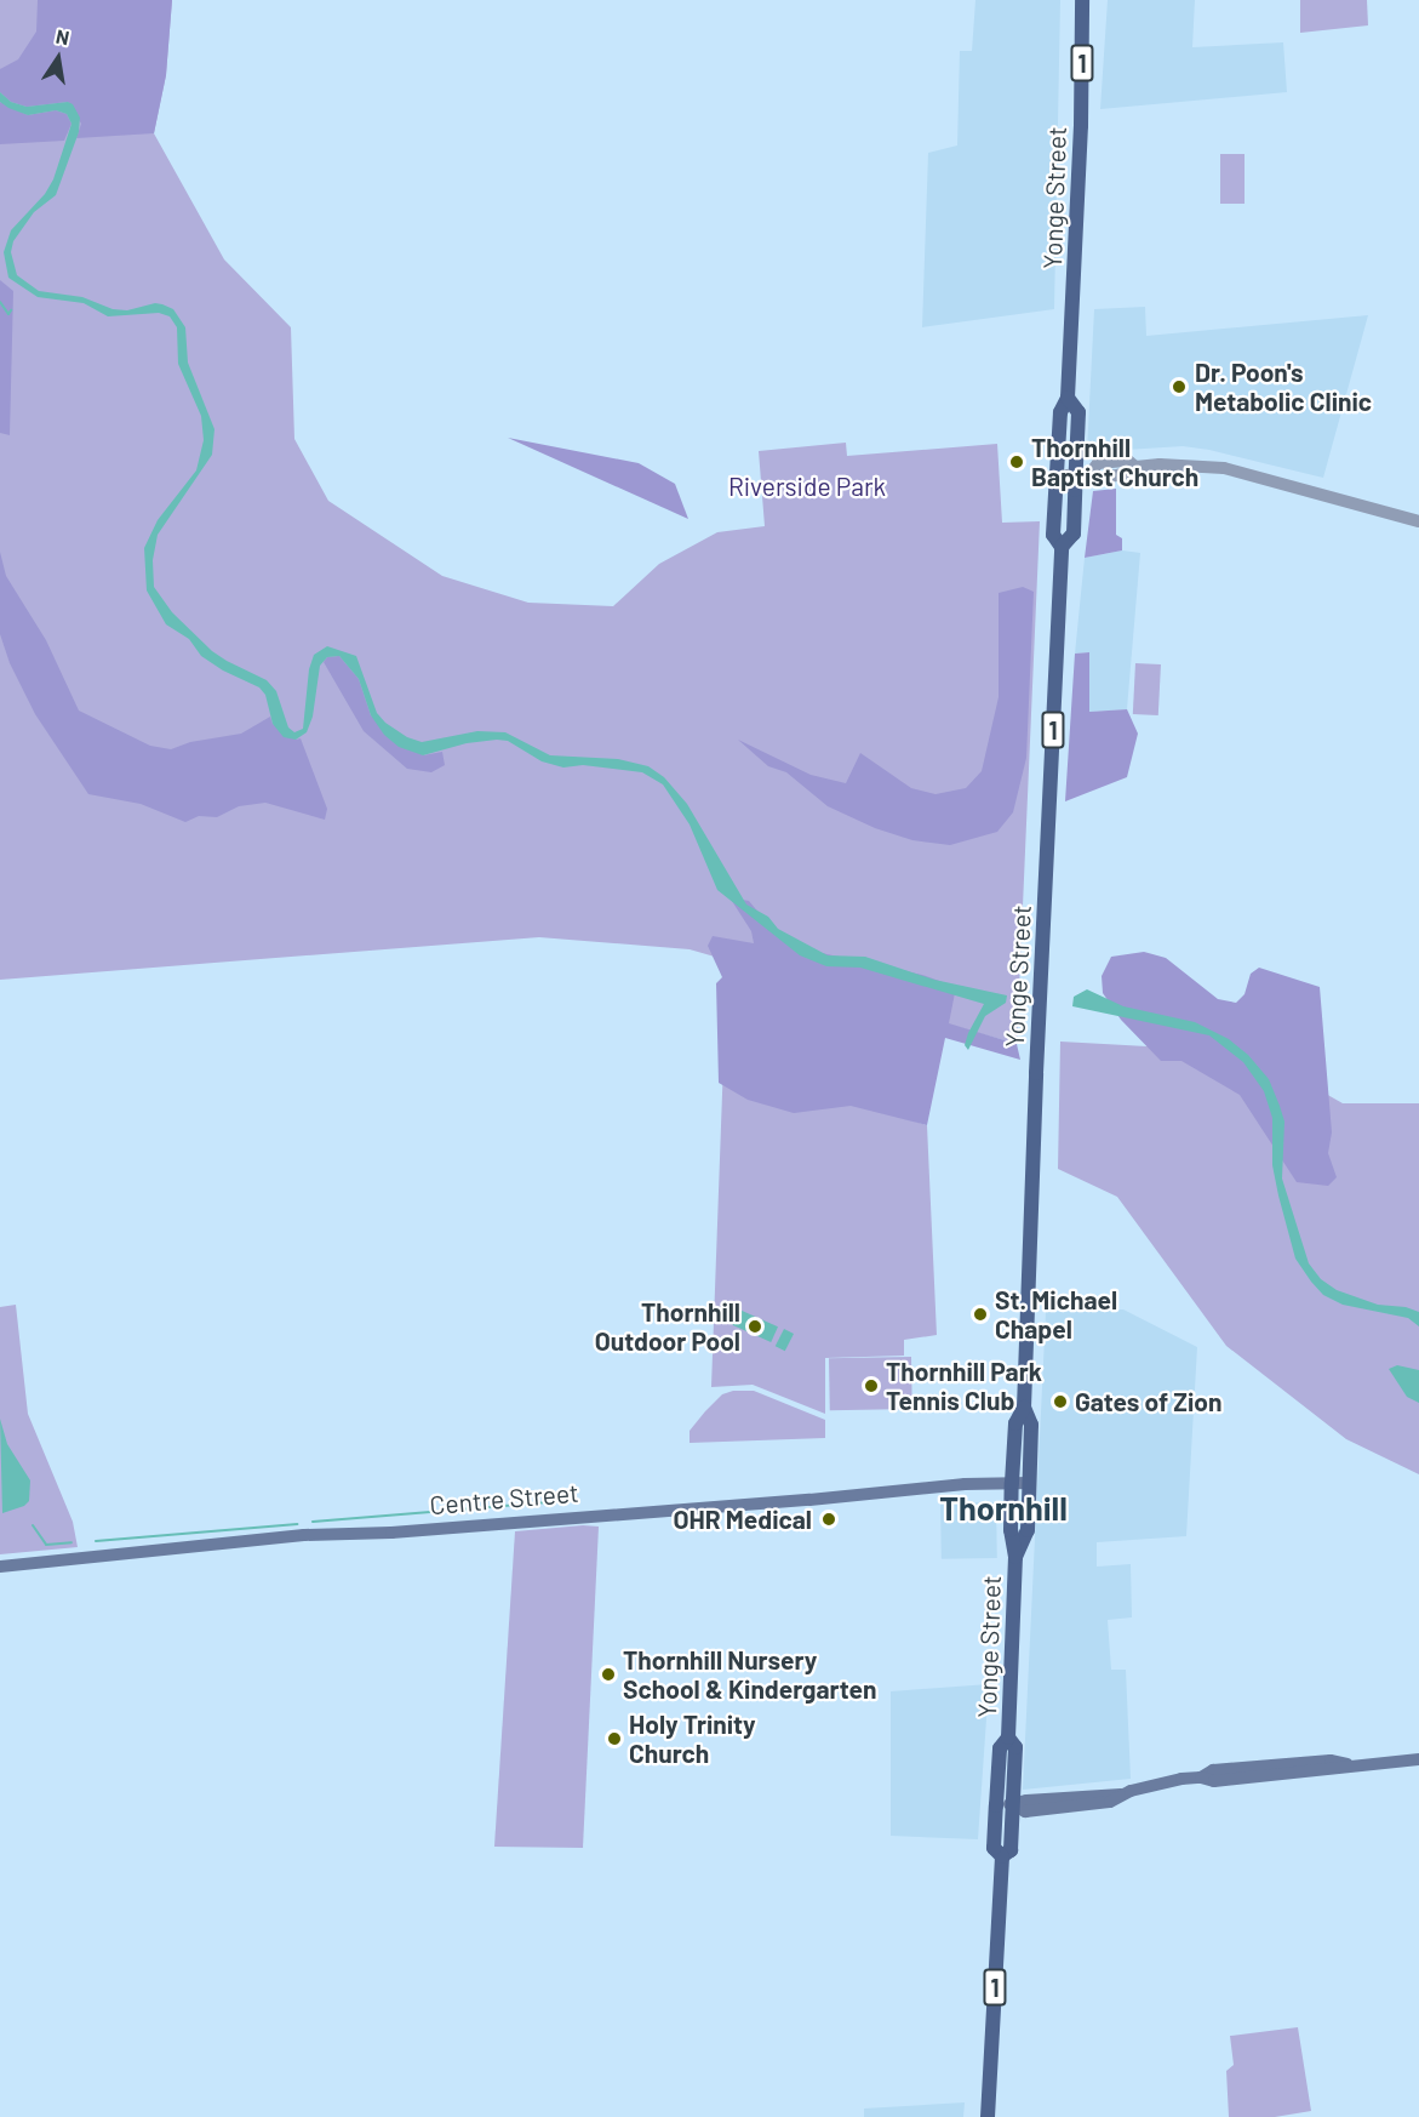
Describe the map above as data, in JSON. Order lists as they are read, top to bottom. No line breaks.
{"streets":{"main road":["1","Yonge Street","Centre Street"]},"crossings":[["Yonge Street","Centre Street"]],"districts":["Thornhill"],"parks":["Riverside Park"],"places":["Dr. Poon's Metabolic Clinic","Thornhill Baptist Church","St. Michael Chapel","Thornhill Outdoor Pool","Thornhill Park Tennis Club","Gates of Zion","OHR Medical","Thornhill Nursery School & Kindergarten","Holy Trinity Church"],"north":"top"}
